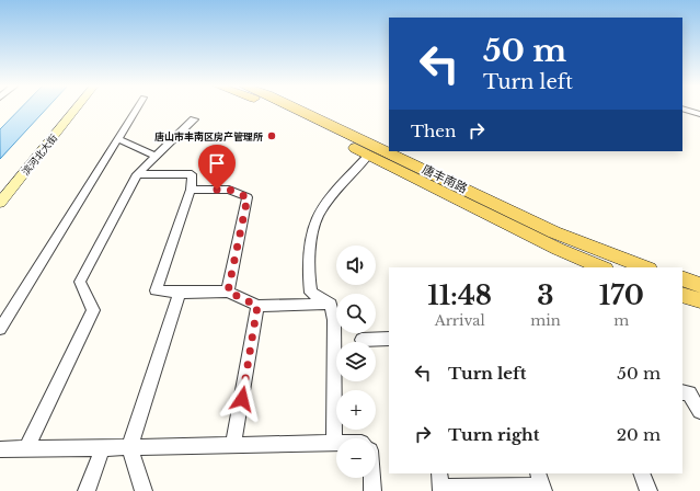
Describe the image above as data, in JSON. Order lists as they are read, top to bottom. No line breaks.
{"streets":{"main road":["滨河北大街","唐丰南路"]},"places":["唐山市丰南区房产管理所"],"page":{"turn":["50 m","Turn left"],"then":"Then","map_buttons":["+","−"],"eta":["11:48","Arrival","3","min","170","m"],"list":[{"name":"Turn left","value":"50 m"},{"name":"Turn right","value":"20 m"}]}}
